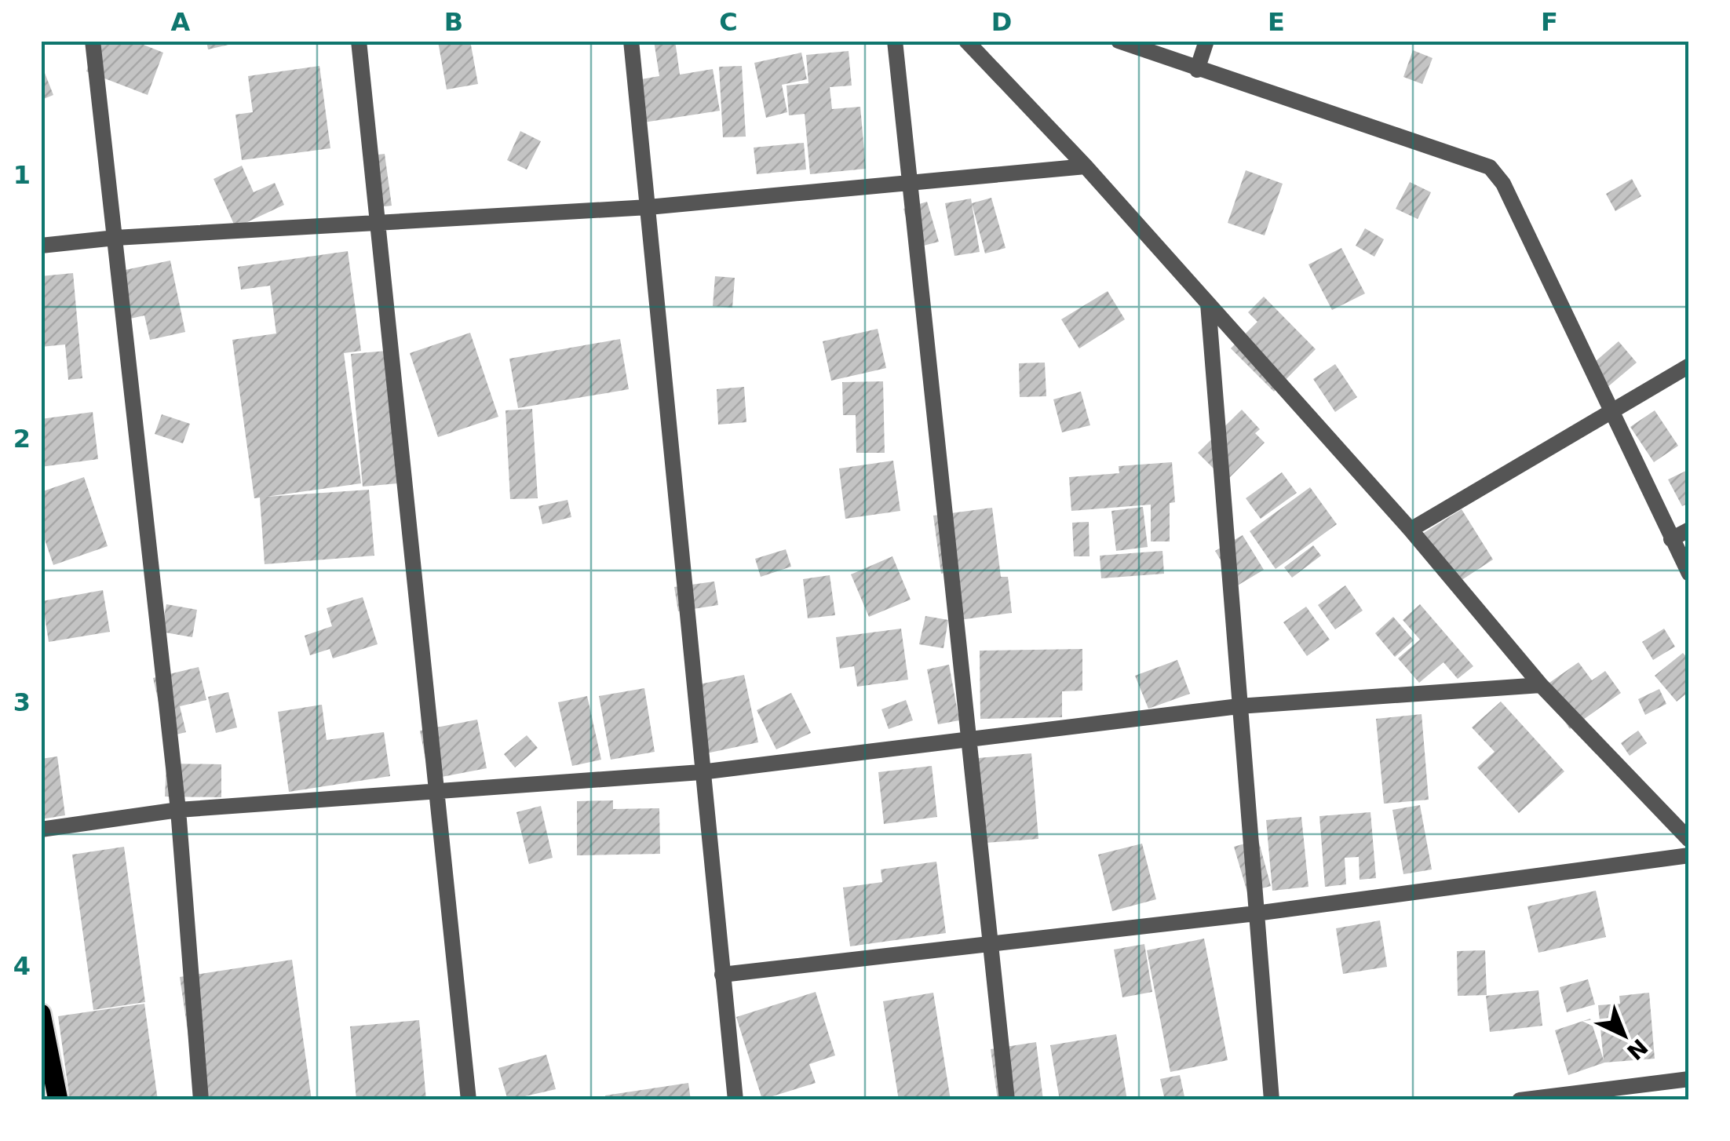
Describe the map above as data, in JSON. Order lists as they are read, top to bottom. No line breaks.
{"north":"bottom right","grid":{"columns":["A","B","C","D","E","F"],"rows":["1","2","3","4"]}}
